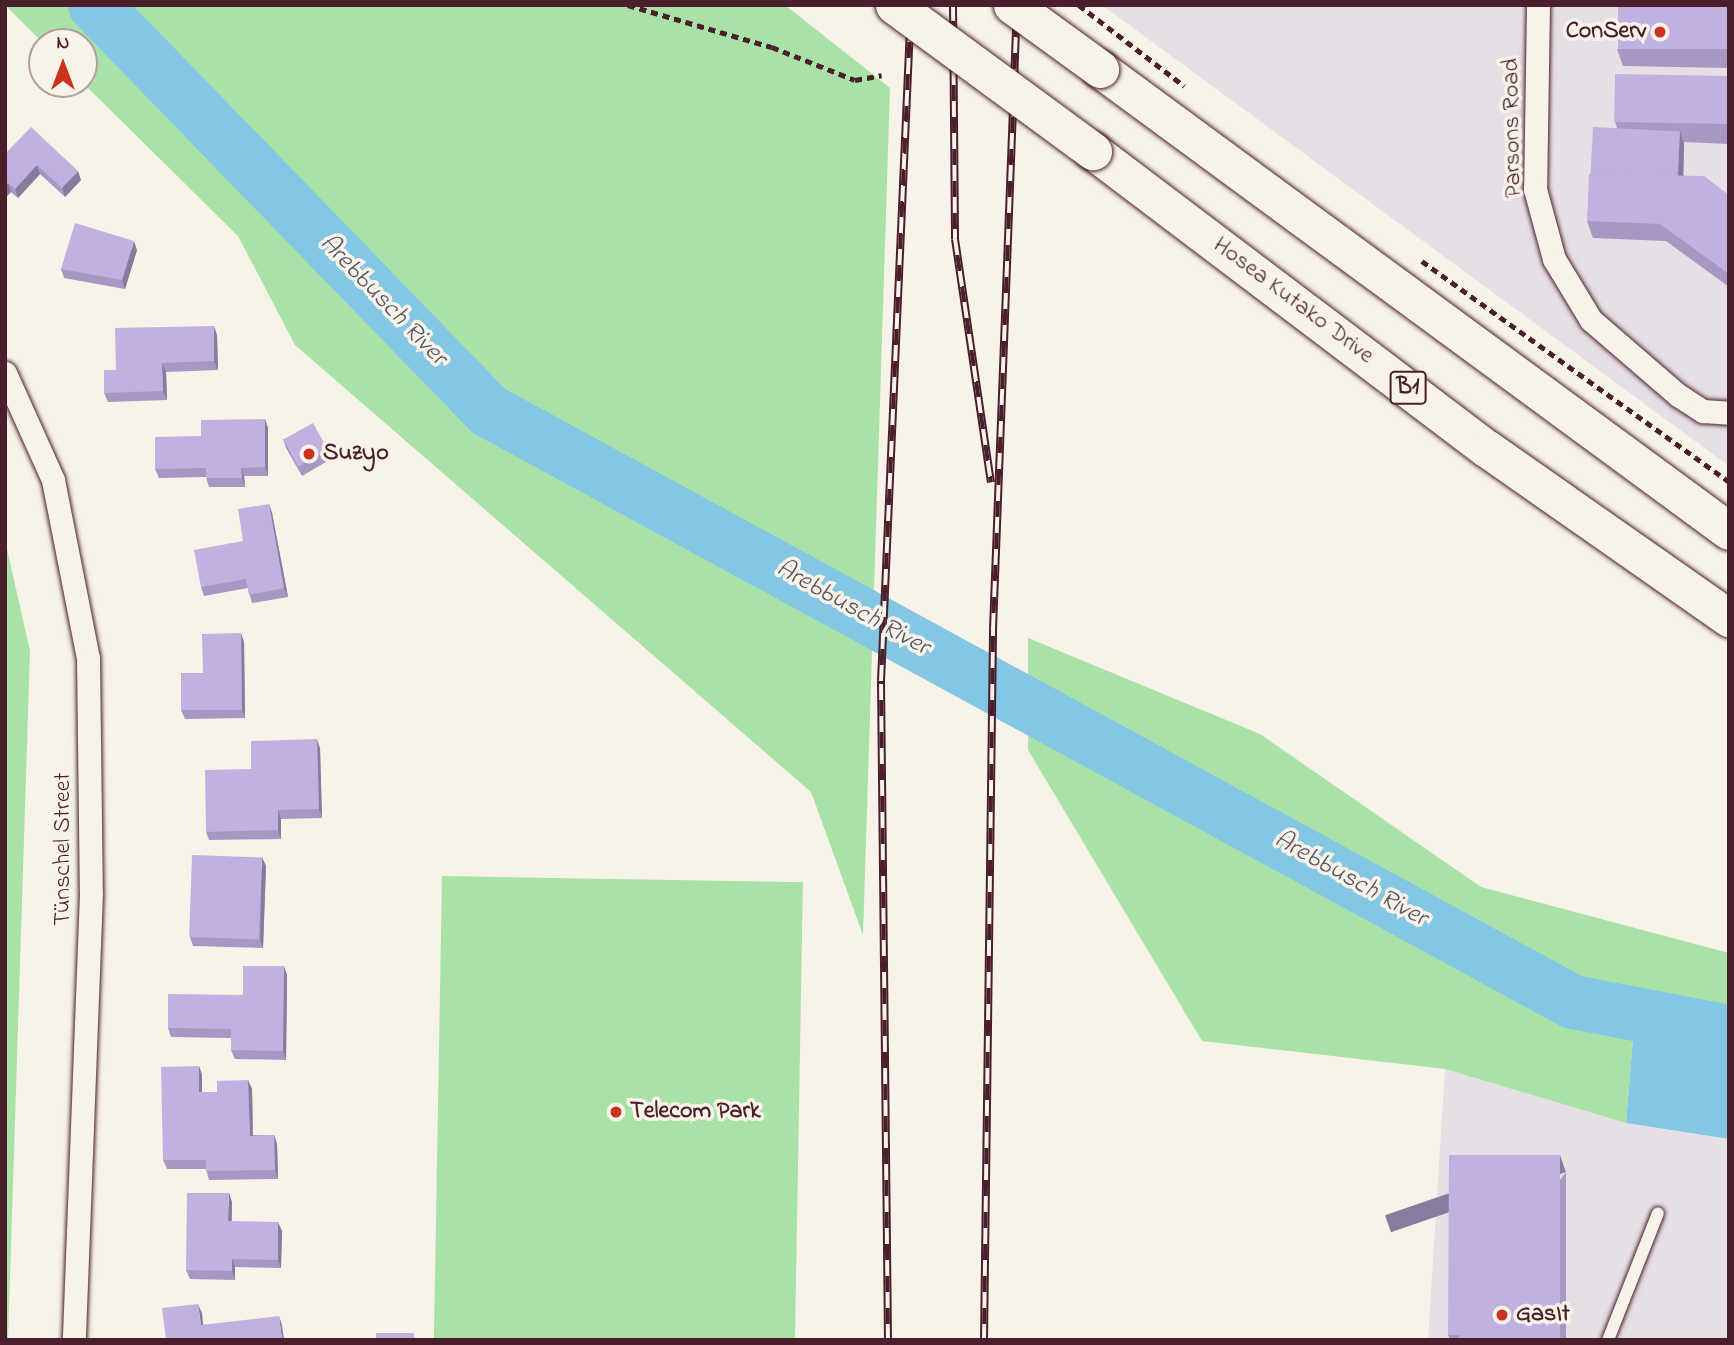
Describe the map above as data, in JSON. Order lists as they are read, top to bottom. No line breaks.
{"streets":{"main road":["Hosea Kutako Drive","B1"],"street":["Parsons Road","Tünschel Street"]},"water":["Arebbusch River"],"places":["ConServ","Suzyo","Telecom Park","GasIt"],"north":"top"}
